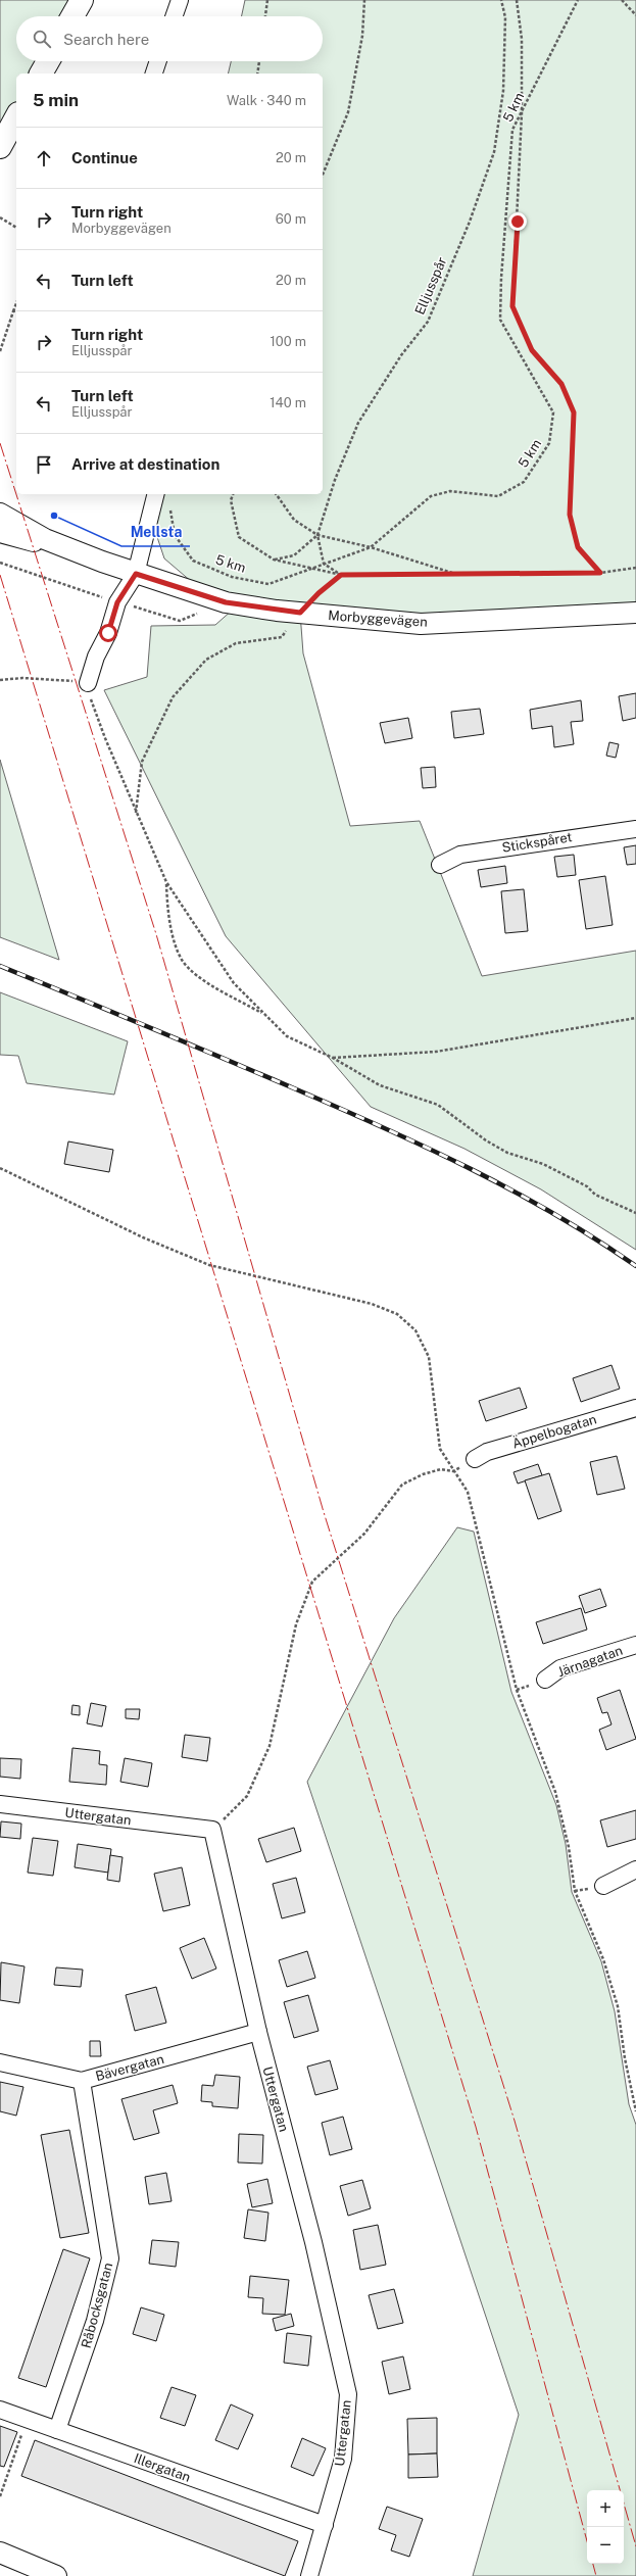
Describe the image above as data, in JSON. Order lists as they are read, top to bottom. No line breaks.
{"streets":{"street":["Morbyggevägen","Stickspåret","Äppelbogatan","Järnagatan","Uttergatan","Bävergatan","Råbocksgatan","Illergatan"],"path":["5 km","Elljusspår"]},"crossings":[["5 km","Elljusspår"],["Uttergatan","Bävergatan"],["Uttergatan","Illergatan"],["Bävergatan","Råbocksgatan"],["Råbocksgatan","Illergatan"]],"places":["Mellsta"],"page":{"search":"Search here","heading":["5 min","Walk · 340 m"],"list":[["Continue","20 m"],["Turn right","Morbyggevägen","60 m"],["Turn left","20 m"],["Turn right","Elljusspår","100 m"],["Turn left","Elljusspår","140 m"],"Arrive at destination"],"map_buttons":["+","−"]}}
